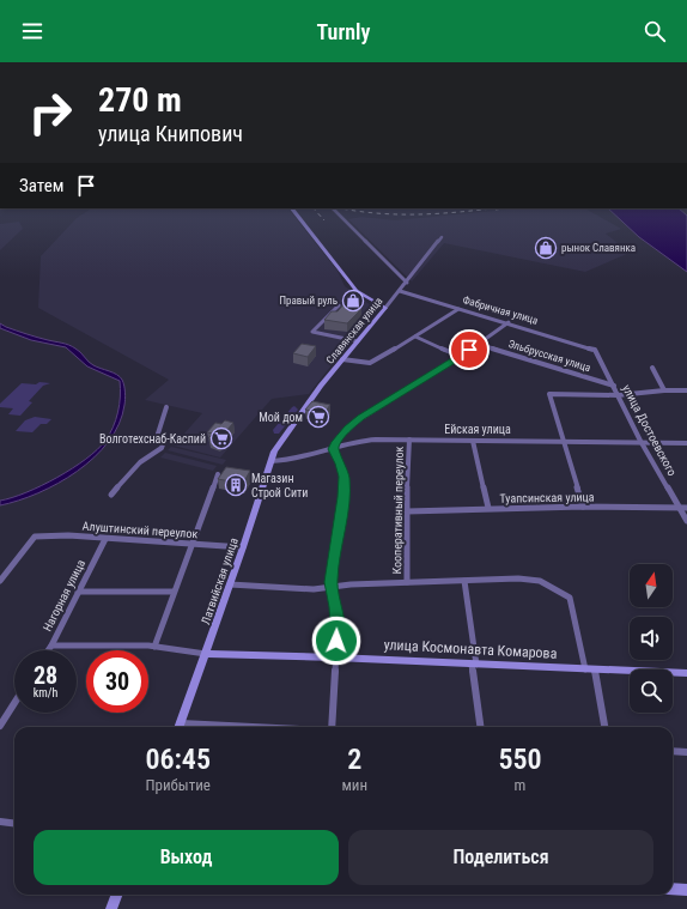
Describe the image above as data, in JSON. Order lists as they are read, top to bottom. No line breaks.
{"streets":{"main road":["Славянская улица","Латвийская улица","улица Космонавта Комарова"],"street":["Фабричная улица","Эльбрусская улица","Ейская улица","улица Достоевского","Туапсинская улица","Кооперативный переулок","Алуштинский переулок","Нагорная улица"]},"crossings":[["Фабричная улица","Славянская улица"],["Фабричная улица","улица Достоевского"],["Славянская улица","Латвийская улица"],["Эльбрусская улица","улица Достоевского"],["Ейская улица","улица Достоевского"],["Ейская улица","Кооперативный переулок"],["Ейская улица","Латвийская улица"],["улица Достоевского","Туапсинская улица"],["Туапсинская улица","Кооперативный переулок"],["Алуштинский переулок","Латвийская улица"],["Алуштинский переулок","Нагорная улица"],["Латвийская улица","улица Космонавта Комарова"],["Нагорная улица","улица Космонавта Комарова"]],"places":{"shop":["рынок Славянка","Правый руль"],"supermarket":["Мой дом","Волготехснаб-Каспий"],"building":["Магазин Строй Сити"]},"north":"top","page":{"header":"Turnly","turn":["270 m","улица Книпович"],"then":"Затем","speed":"28 km/h","limit":"30","eta":["06:45","Прибытие","2","мин","550","m"],"buttons":["Выход","Поделиться"]}}
